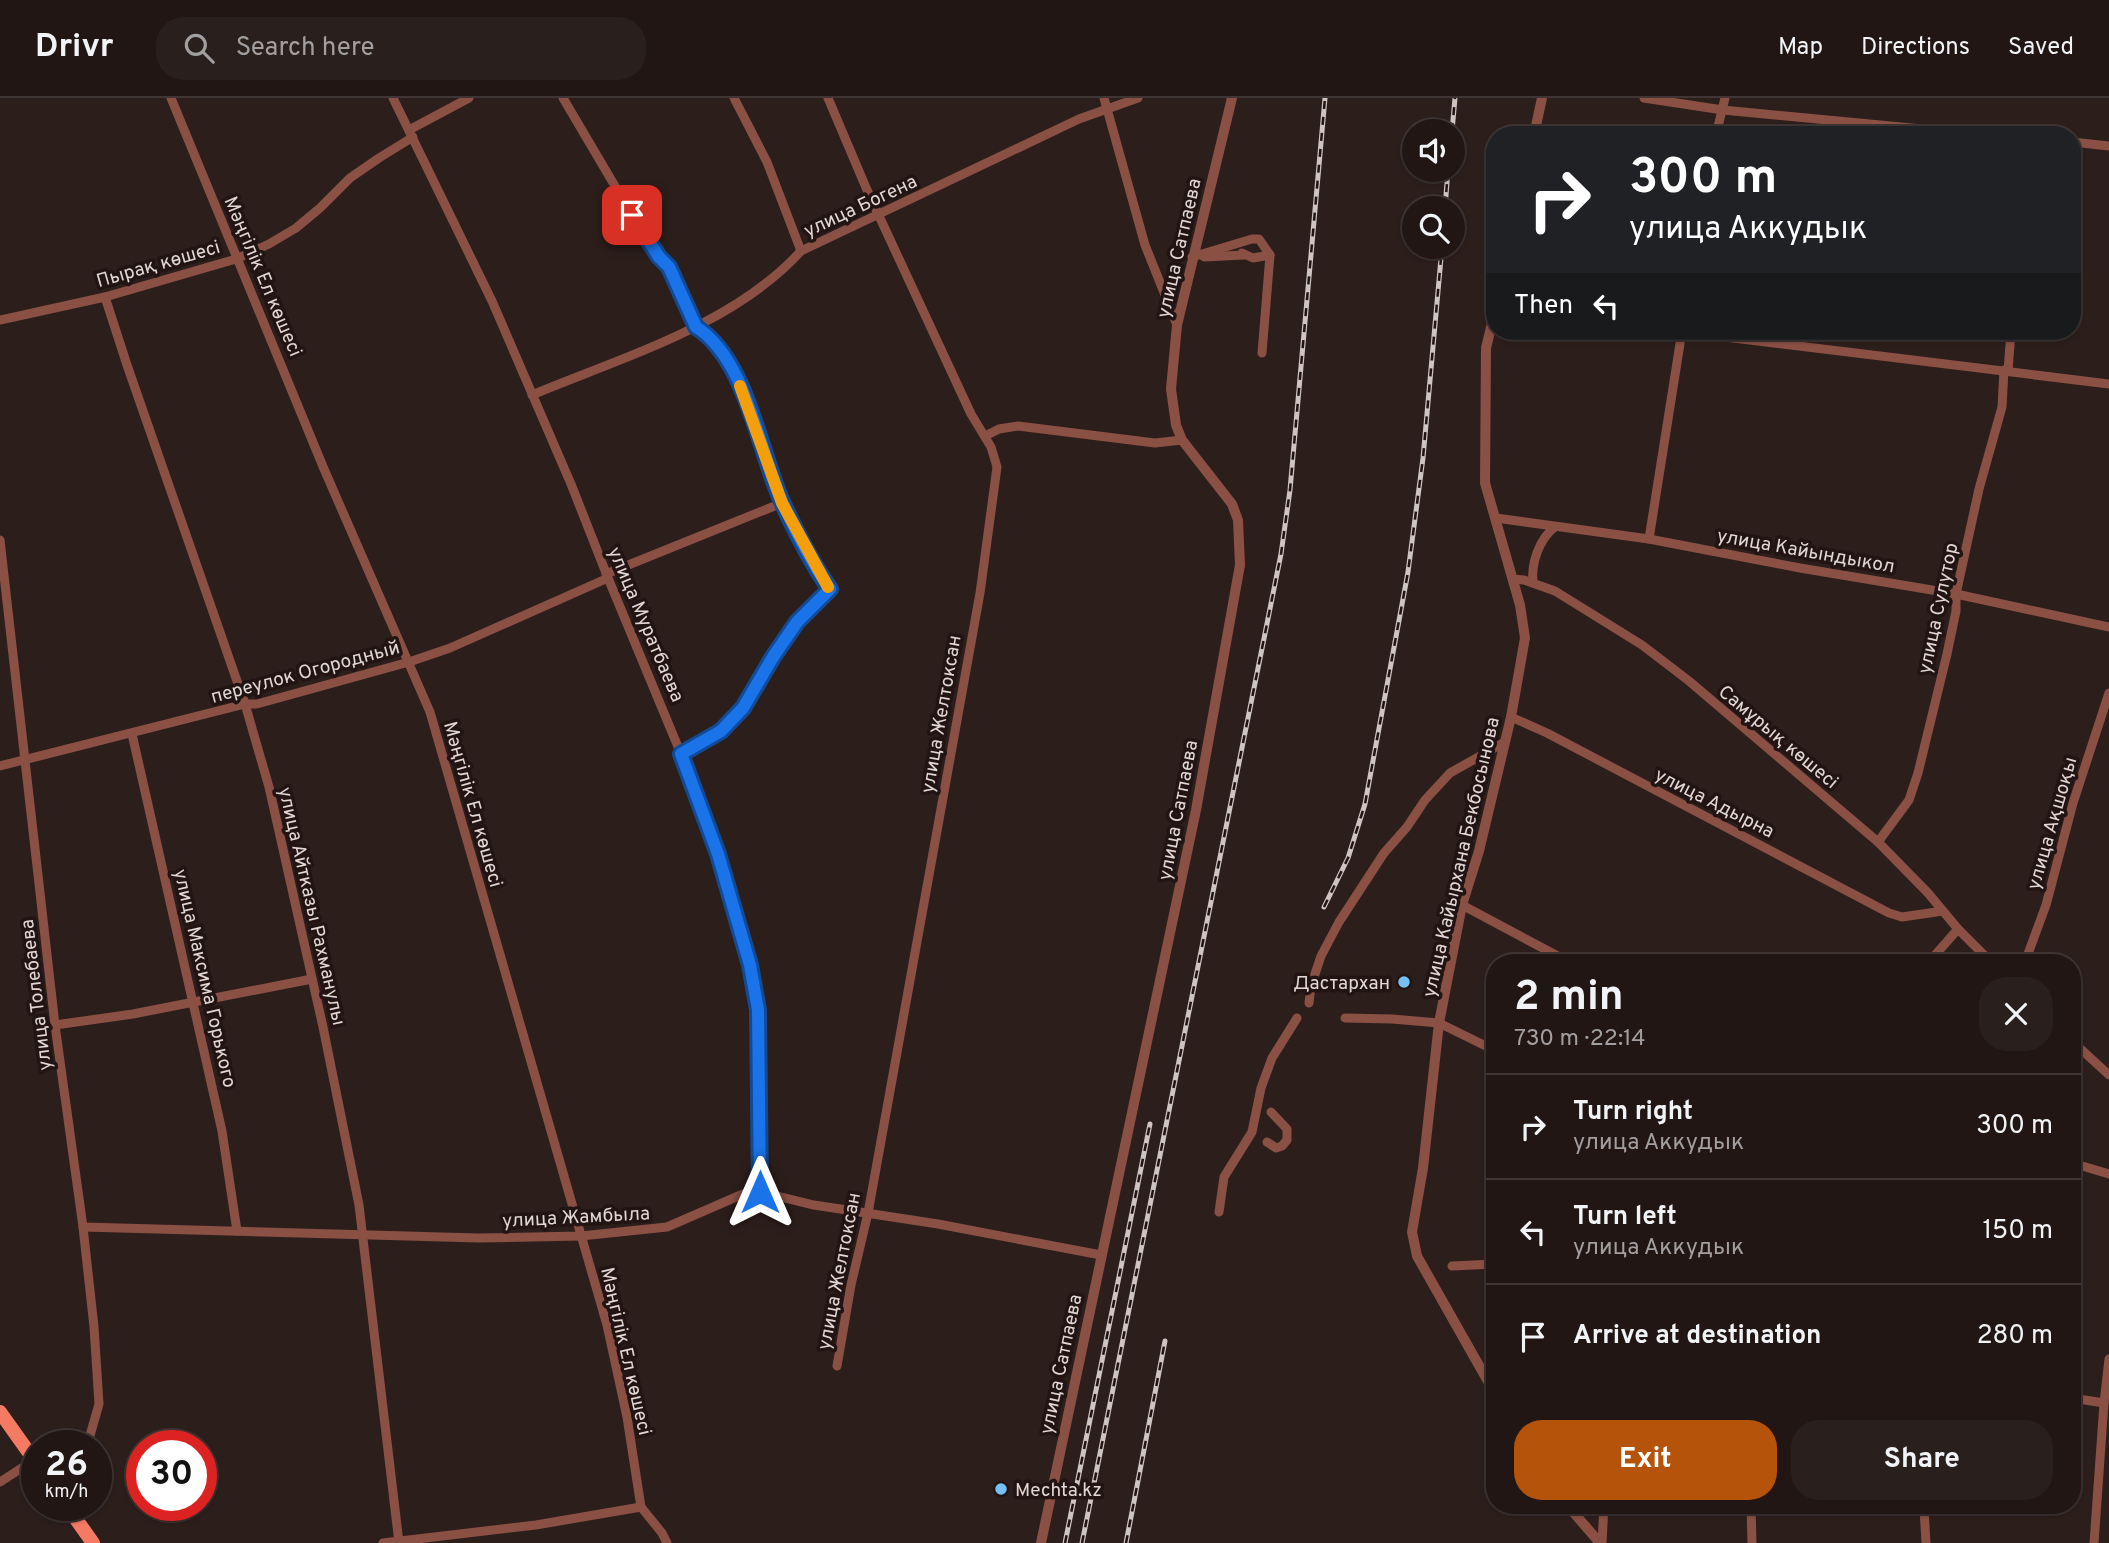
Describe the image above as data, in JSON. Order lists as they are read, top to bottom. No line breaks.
{"streets":{"street":["улица Богена","улица Сатпаева","Пырақ көшесі","Мәңгілік Ел көшесі","улица Кайындыкол","улица Сулутор","улица Муратбаева","переулок Огородный","улица Желтоксан","Самұрық көшесі","улица Адырна","улица Ақшоқы","улица Кайырхана Бекбосынова","улица Айтказы Рахманулы","улица Максима Горького","улица Толебаева","улица Жамбыла"]},"crossings":[["улица Богена","улица Муратбаева"],["улица Богена","улица Желтоксан"],["улица Сатпаева","улица Жамбыла"],["Пырақ көшесі","Мәңгілік Ел көшесі"],["Пырақ көшесі","улица Муратбаева"],["Пырақ көшесі","улица Айтказы Рахманулы"],["Мәңгілік Ел көшесі","переулок Огородный"],["Мәңгілік Ел көшесі","улица Жамбыла"],["улица Кайындыкол","улица Сулутор"],["улица Кайындыкол","улица Кайырхана Бекбосынова"],["улица Сулутор","Самұрық көшесі"],["улица Муратбаева","переулок Огородный"],["улица Муратбаева","улица Жамбыла"],["переулок Огородный","улица Айтказы Рахманулы"],["переулок Огородный","улица Максима Горького"],["переулок Огородный","улица Толебаева"],["улица Желтоксан","улица Жамбыла"],["Самұрық көшесі","улица Адырна"],["Самұрық көшесі","улица Кайырхана Бекбосынова"],["улица Адырна","улица Кайырхана Бекбосынова"],["улица Айтказы Рахманулы","улица Жамбыла"],["улица Максима Горького","улица Жамбыла"],["улица Толебаева","улица Жамбыла"]],"places":["Дастархан","Mechta.kz"],"page":{"header":"Drivr","search":"Search here","nav":["Map","Directions","Saved"],"turn":["300 m","улица Аккудык"],"then":"Then","heading":["2 min","730 m · 22:14"],"list":[{"name":"Turn right","note":"улица Аккудык","value":"300 m"},{"name":"Turn left","note":"улица Аккудык","value":"150 m"},{"name":"Arrive at destination","value":"280 m"}],"buttons":["Exit","Share"],"speed":"26 km/h","limit":"30"}}
